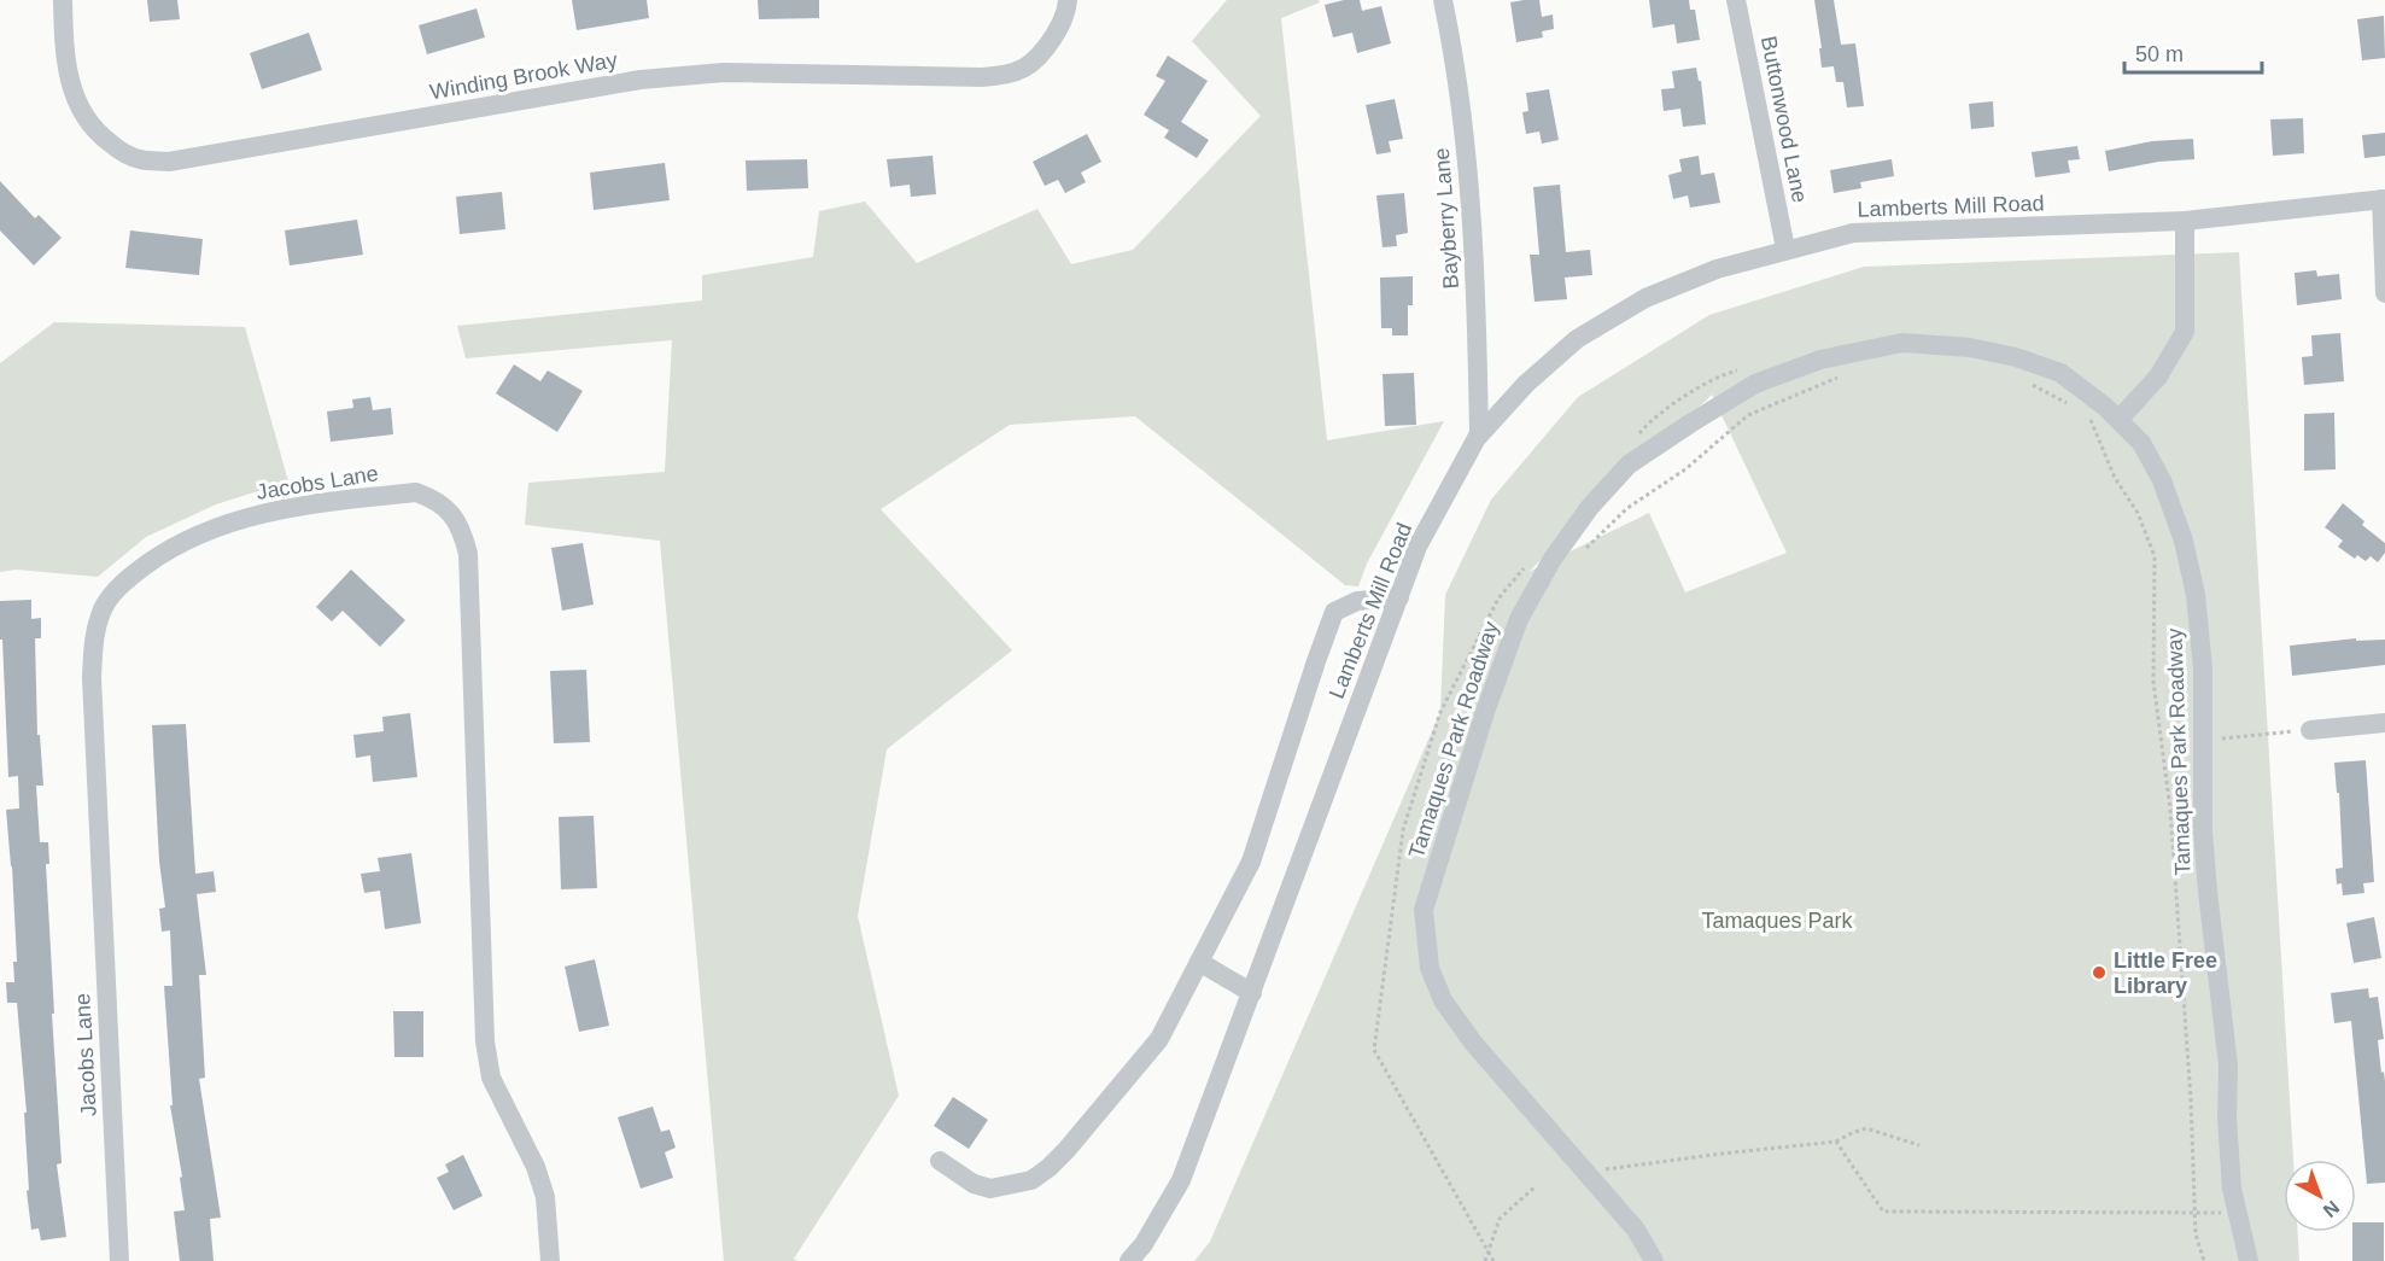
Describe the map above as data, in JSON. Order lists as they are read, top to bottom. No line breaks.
{"streets":{"street":["Winding Brook Way","Buttonwood Lane","Lamberts Mill Road","Bayberry Lane","Jacobs Lane","Tamaques Park Roadway"]},"crossings":[["Buttonwood Lane","Lamberts Mill Road"],["Lamberts Mill Road","Bayberry Lane"]],"parks":["Tamaques Park"],"places":["Little Free Library"],"scale_bar":"50 m","north":"bottom right"}
